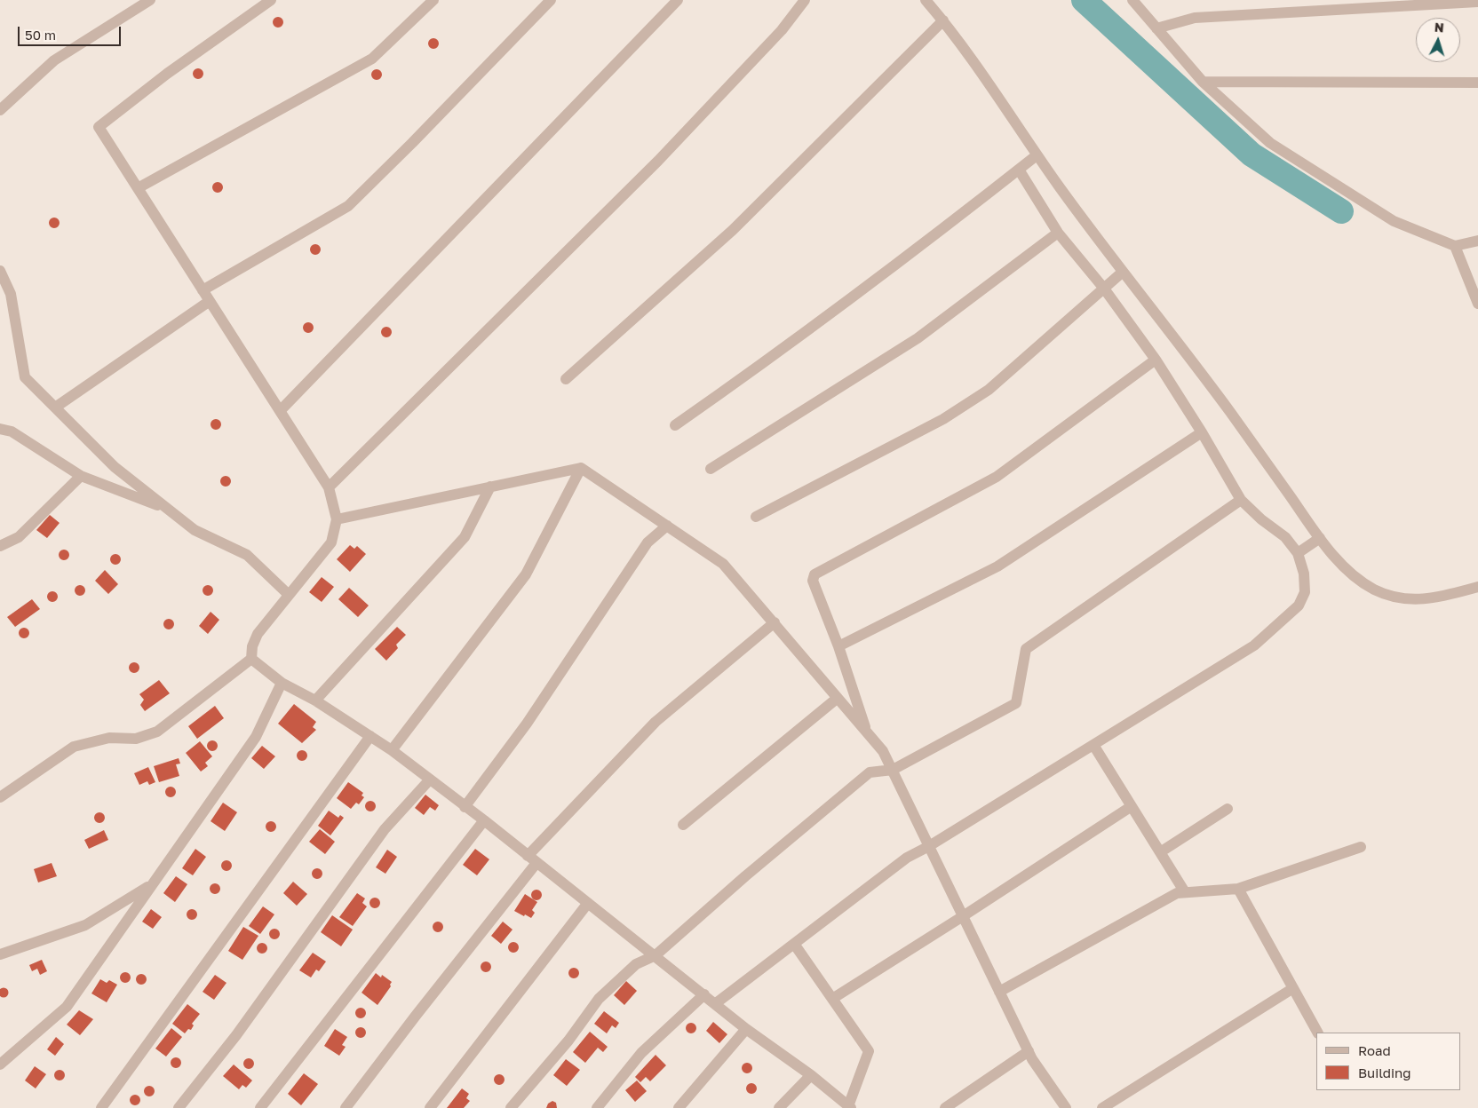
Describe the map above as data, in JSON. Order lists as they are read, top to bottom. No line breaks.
{"legend":["Road","Building"],"scale_bar":"50 m","north":"top"}
